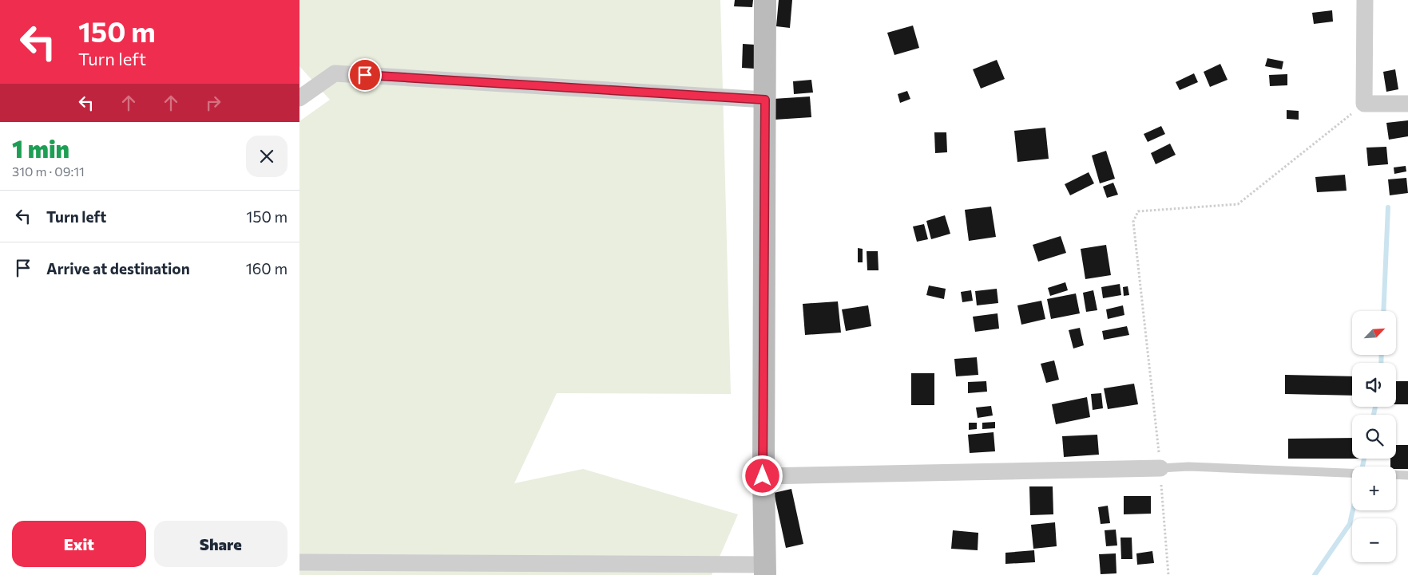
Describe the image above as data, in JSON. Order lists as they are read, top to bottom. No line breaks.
{"north":"top right","page":{"turn":["150 m","Turn left"],"heading":["1 min","310 m · 09:11"],"list":[{"name":"Turn left","value":"150 m"},{"name":"Arrive at destination","value":"160 m"}],"map_buttons":["+","−"],"buttons":["Exit","Share"]}}
